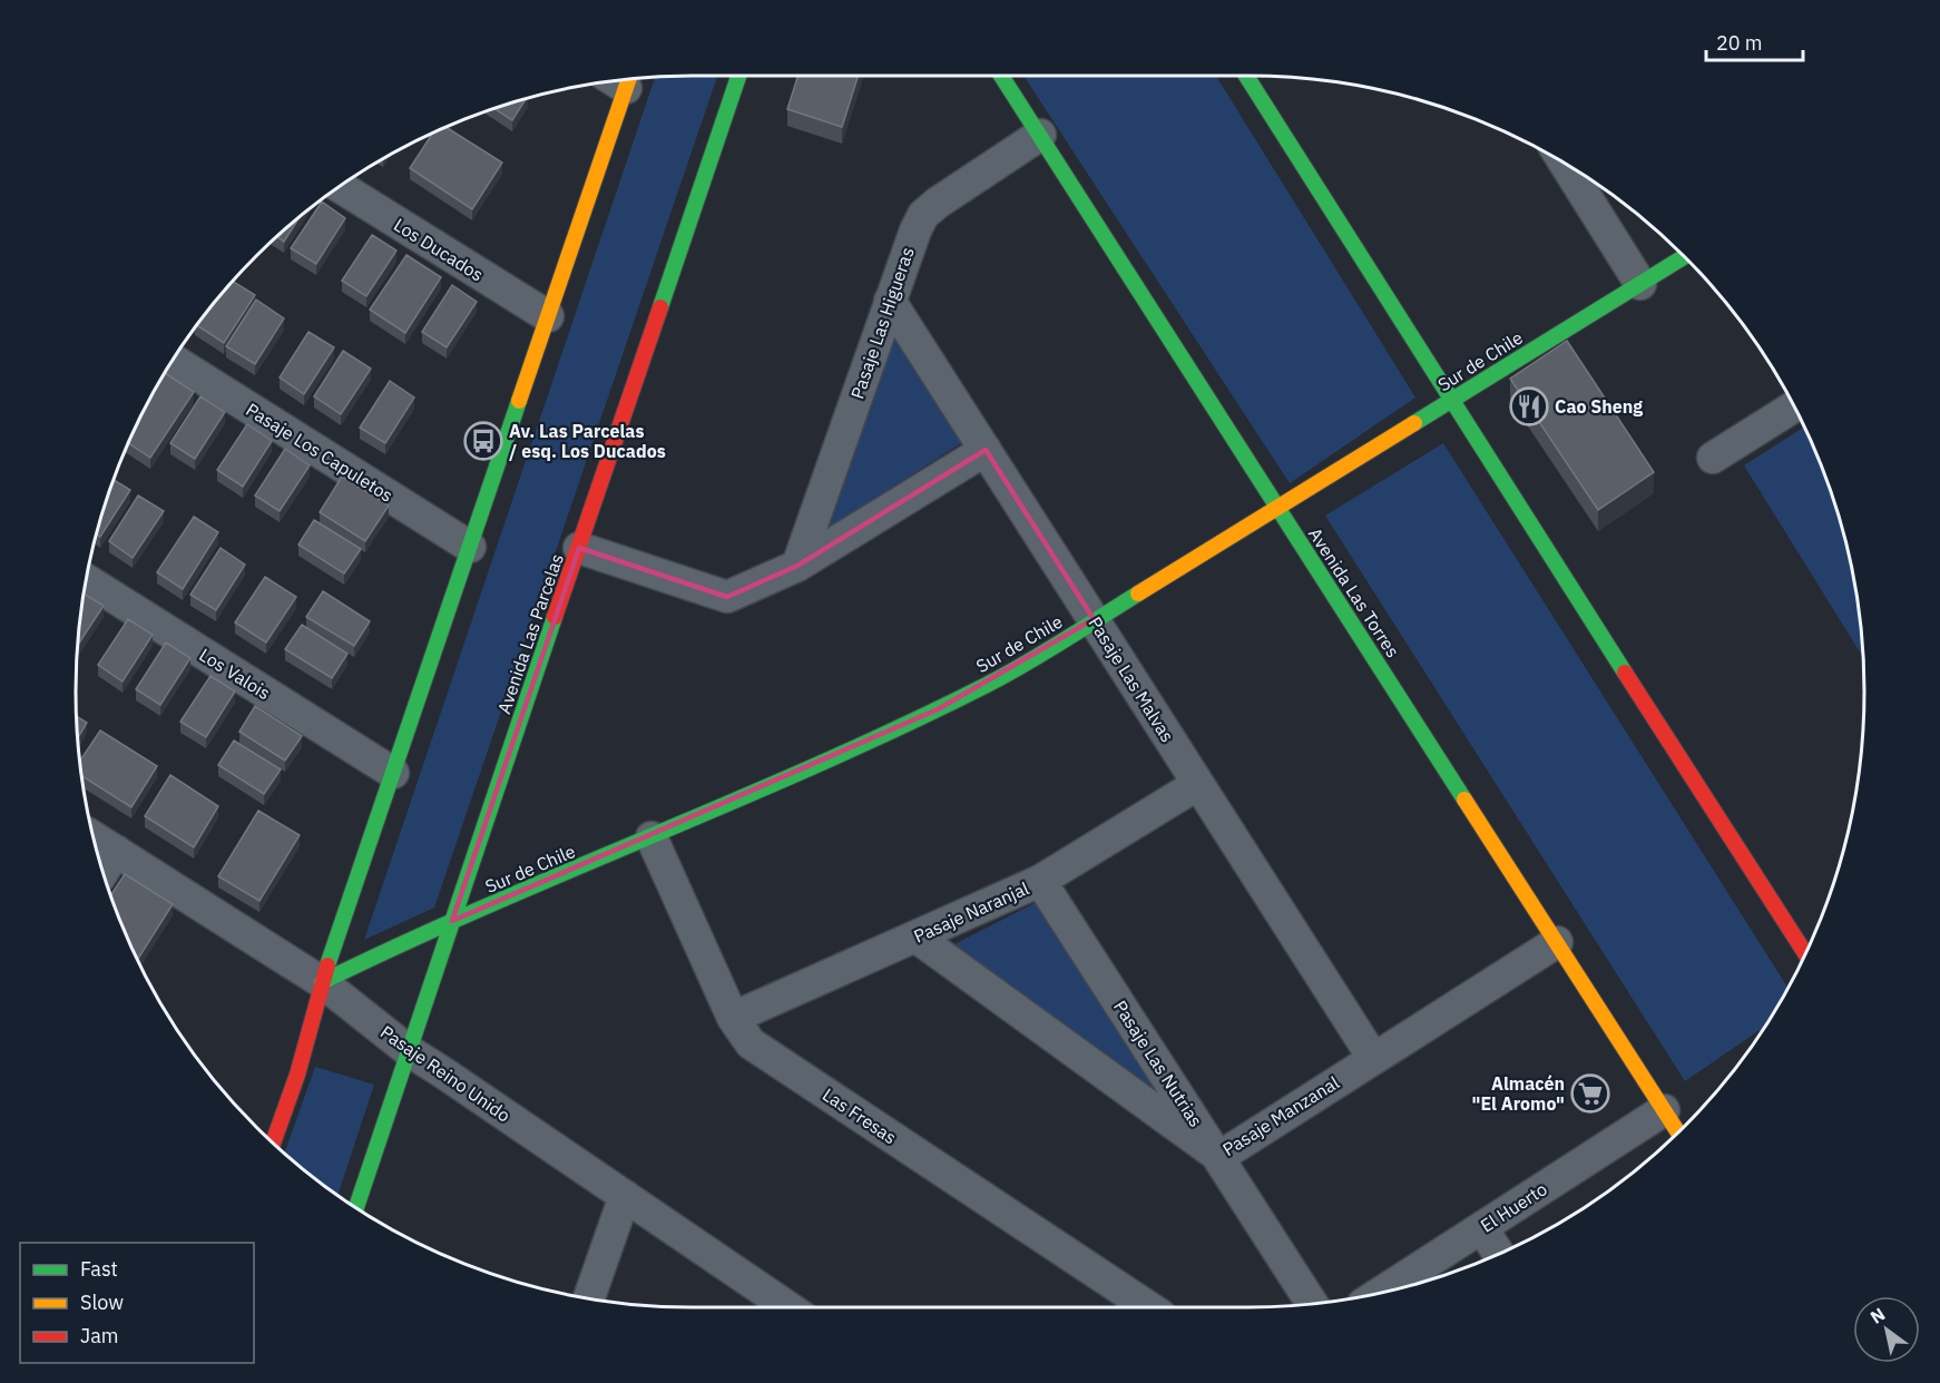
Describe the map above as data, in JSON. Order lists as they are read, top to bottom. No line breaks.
{"streets":{"street":["Los Ducados","Pasaje Las Higueras","Sur de Chile","Pasaje Los Capuletos","Avenida Las Torres","Avenida Las Parcelas","Los Valois","Pasaje Las Malvas","Pasaje Naranjal","Pasaje Las Nutrias","Pasaje Reino Unido","Las Fresas","Pasaje Manzanal","El Huerto"]},"crossings":[["Pasaje Las Higueras","Avenida Las Torres"],["Pasaje Las Higueras","Pasaje Las Malvas"],["Sur de Chile","Avenida Las Torres"],["Sur de Chile","Avenida Las Parcelas"],["Sur de Chile","Pasaje Las Malvas"],["Sur de Chile","Pasaje Reino Unido"],["Sur de Chile","Las Fresas"],["Avenida Las Torres","Pasaje Manzanal"],["Avenida Las Torres","El Huerto"],["Avenida Las Parcelas","Pasaje Reino Unido"],["Pasaje Las Malvas","Pasaje Naranjal"],["Pasaje Las Malvas","Pasaje Manzanal"],["Pasaje Naranjal","Pasaje Las Nutrias"],["Pasaje Naranjal","Las Fresas"],["Pasaje Naranjal","Pasaje Manzanal"],["Pasaje Las Nutrias","Pasaje Manzanal"]],"places":{"restaurant":["Cao Sheng"],"bus stop":["Av. Las Parcelas / esq. Los Ducados"],"supermarket":["Almacén \"El Aromo\""]},"legend":["Fast","Slow","Jam"],"scale_bar":"20 m","north":"top left"}
